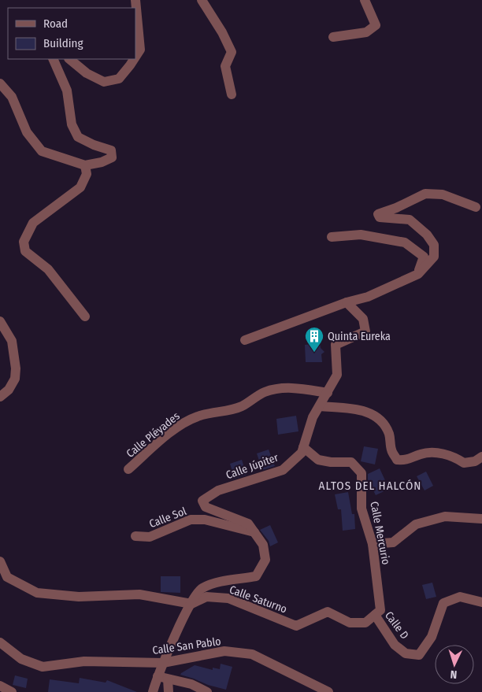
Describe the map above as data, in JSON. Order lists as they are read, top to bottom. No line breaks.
{"streets":{"street":["Calle Pléyades","Calle Júpiter","Calle Sol","Calle Mercurio","Calle Saturno","Calle D","Calle San Pablo"]},"crossings":[["Calle Pléyades","Calle Júpiter"],["Calle Júpiter","Calle Sol"],["Calle Júpiter","Calle Mercurio"],["Calle Júpiter","Calle Saturno"],["Calle Júpiter","Calle San Pablo"],["Calle Mercurio","Calle Saturno"],["Calle Mercurio","Calle D"],["Calle Saturno","Calle D"]],"districts":["ALTOS DEL HALCÓN"],"places":{"building":["Quinta Eureka"]},"legend":["Road","Building"],"north":"bottom"}
